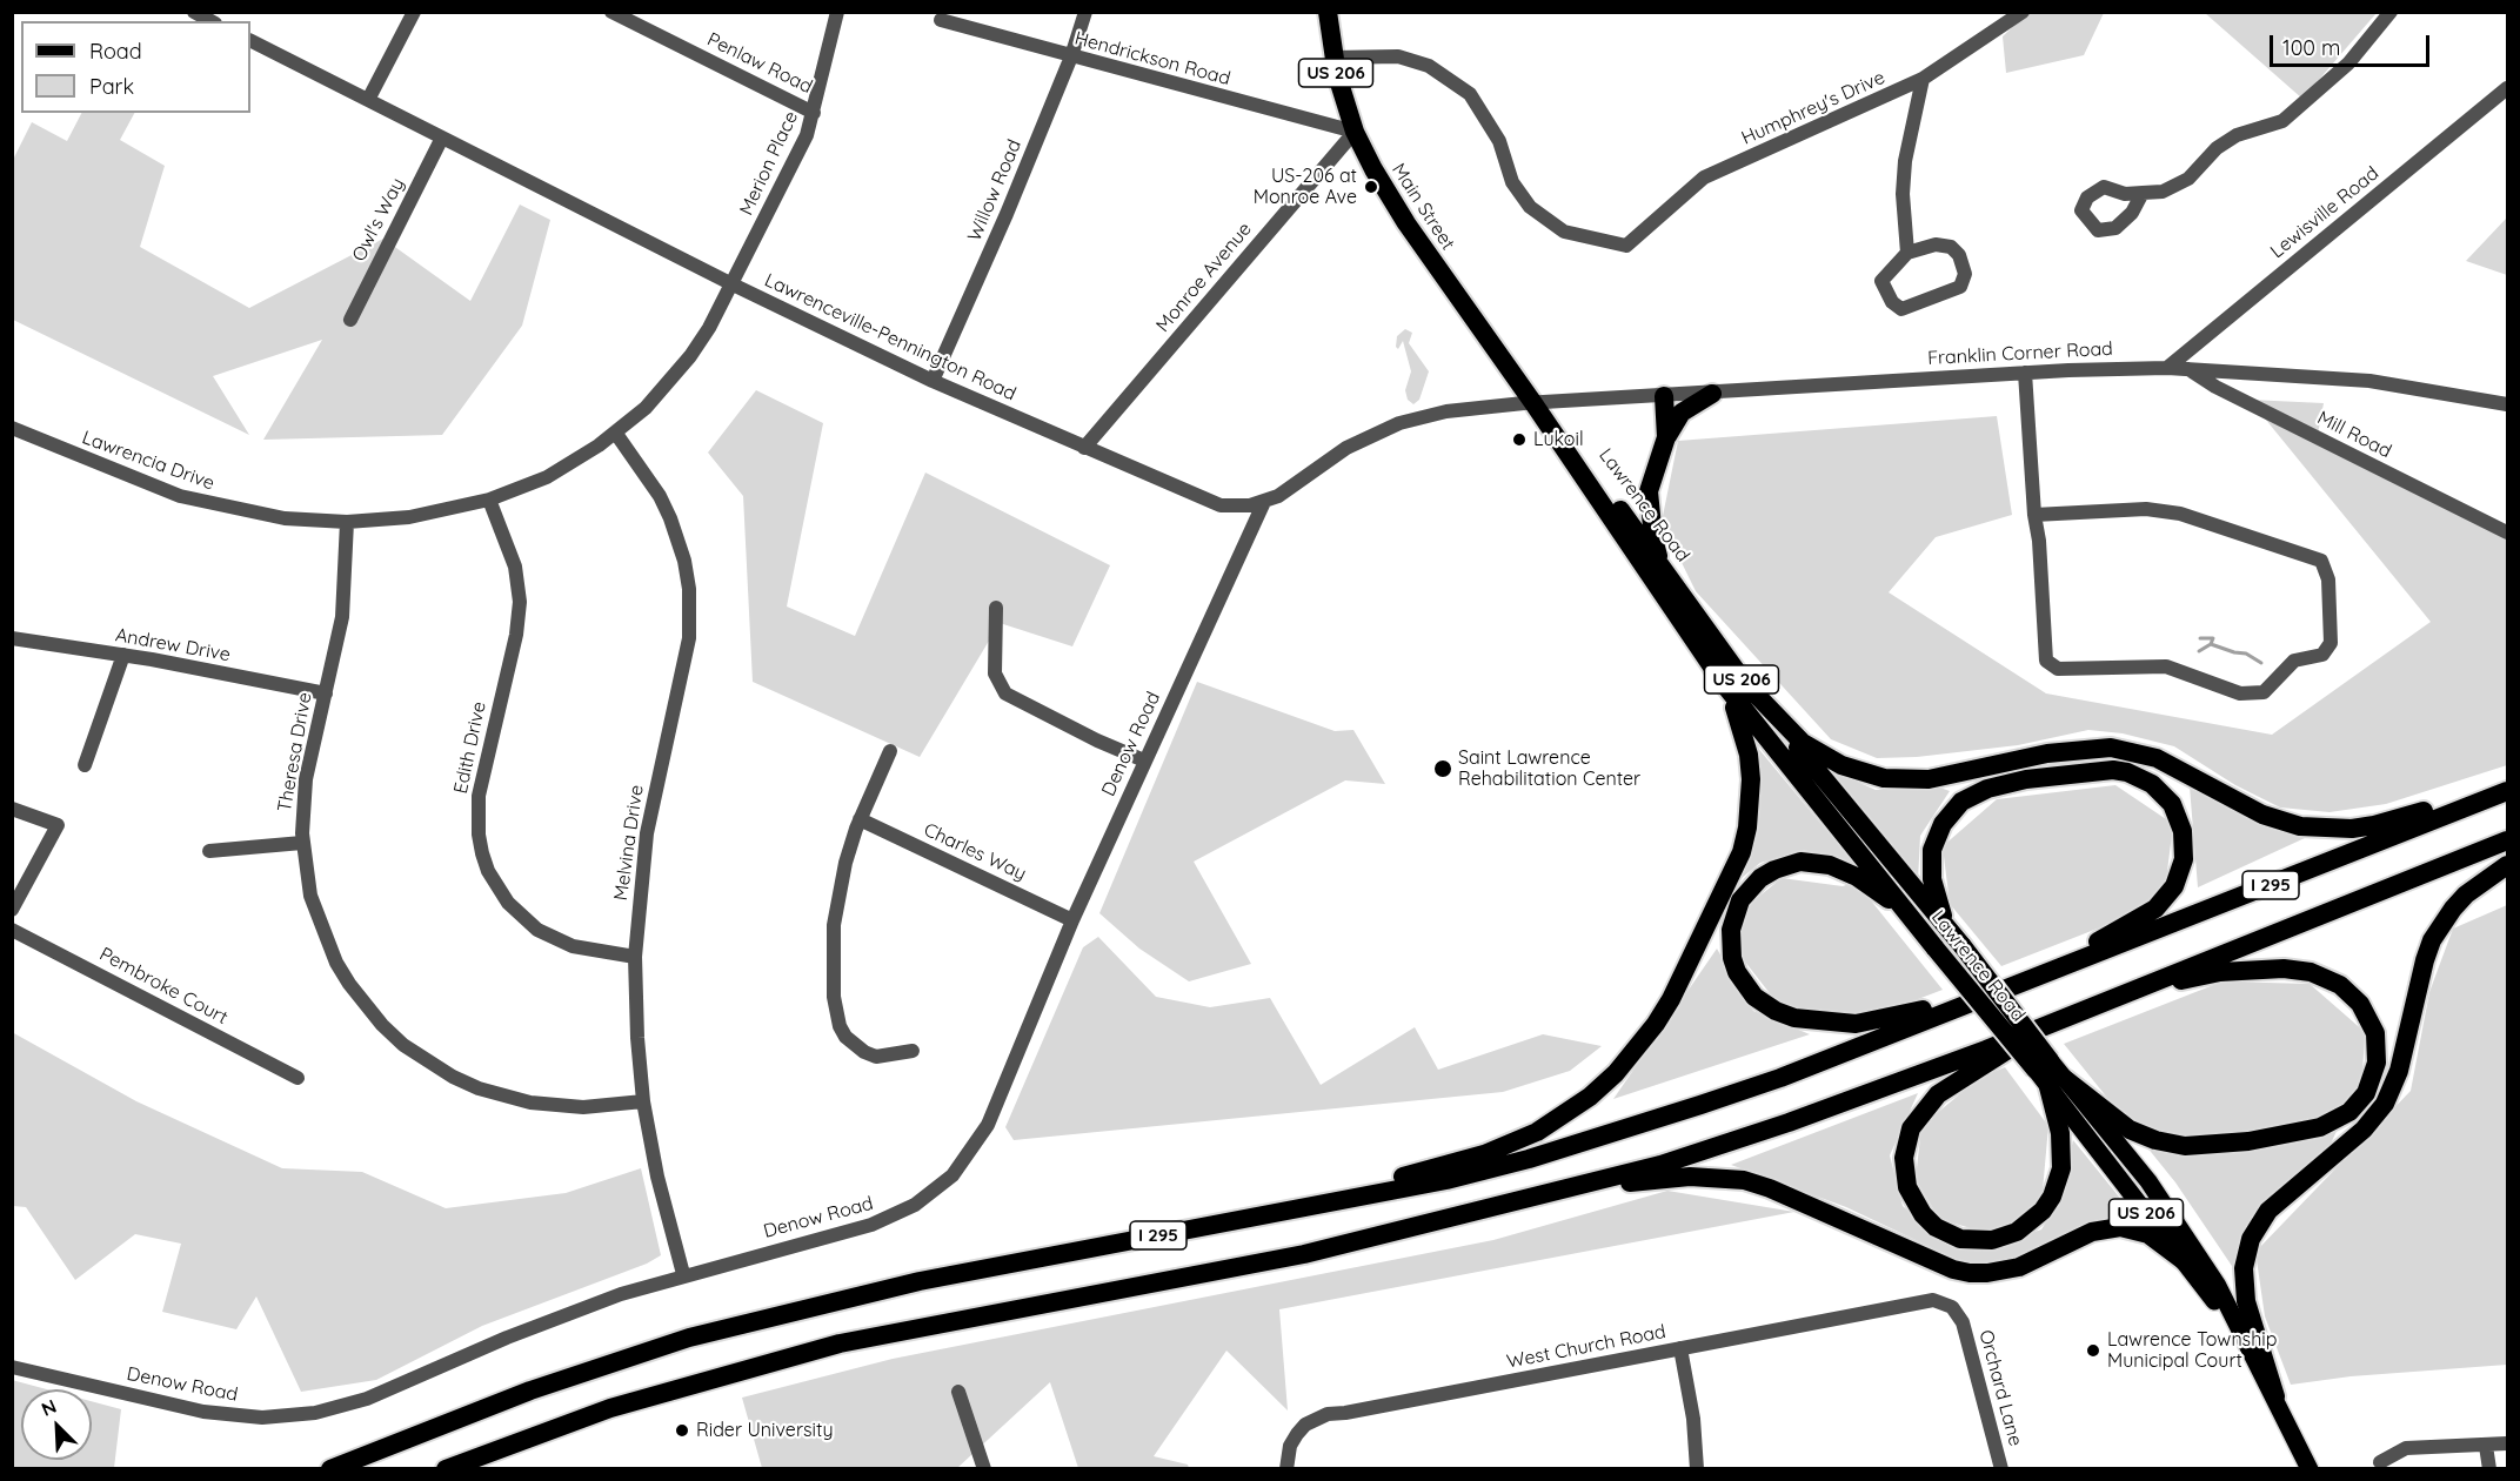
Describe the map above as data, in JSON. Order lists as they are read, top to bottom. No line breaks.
{"streets":{"highway":["US 206","Main Street","Lawrence Road","I 295"],"street":["Hendrickson Road","Penlaw Road","Humphrey's Drive","Merion Place","Willow Road","Lewisville Road","Owl's Way","Monroe Avenue","Lawrenceville-Pennington Road","Franklin Corner Road","Mill Road","Lawrencia Drive","Andrew Drive","Denow Road","Edith Drive","Theresa Drive","Melvina Drive","Charles Way","Pembroke Court","West Church Road","Orchard Lane"]},"crossings":[["Hendrickson Road","Willow Road"],["Hendrickson Road","Main Street"],["Hendrickson Road","Monroe Avenue"],["Penlaw Road","Merion Place"],["Humphrey's Drive","Main Street"],["Merion Place","Lawrenceville-Pennington Road"],["Merion Place","Lawrencia Drive"],["Willow Road","Lawrenceville-Pennington Road"],["Main Street","Monroe Avenue"],["Main Street","Lawrenceville-Pennington Road"],["Main Street","Franklin Corner Road"],["Main Street","Lawrence Road"],["Lewisville Road","Franklin Corner Road"],["Owl's Way","Lawrenceville-Pennington Road"],["Monroe Avenue","Lawrenceville-Pennington Road"],["Lawrenceville-Pennington Road","Franklin Corner Road"],["Lawrenceville-Pennington Road","Lawrencia Drive"],["Lawrenceville-Pennington Road","Lawrence Road"],["Lawrenceville-Pennington Road","Denow Road"],["Franklin Corner Road","Mill Road"],["Franklin Corner Road","Lawrence Road"],["Lawrencia Drive","Edith Drive"],["Lawrencia Drive","Theresa Drive"],["Lawrencia Drive","Melvina Drive"],["Andrew Drive","Theresa Drive"],["Denow Road","Melvina Drive"],["Denow Road","Charles Way"],["Edith Drive","Melvina Drive"],["Theresa Drive","Melvina Drive"],["West Church Road","Orchard Lane"]],"places":["US-206 at Monroe Ave","Lukoil","Saint Lawrence Rehabilitation Center","Lawrence Township Municipal Court","Rider University"],"legend":["Road","Park"],"scale_bar":"100 m","north":"top left"}
